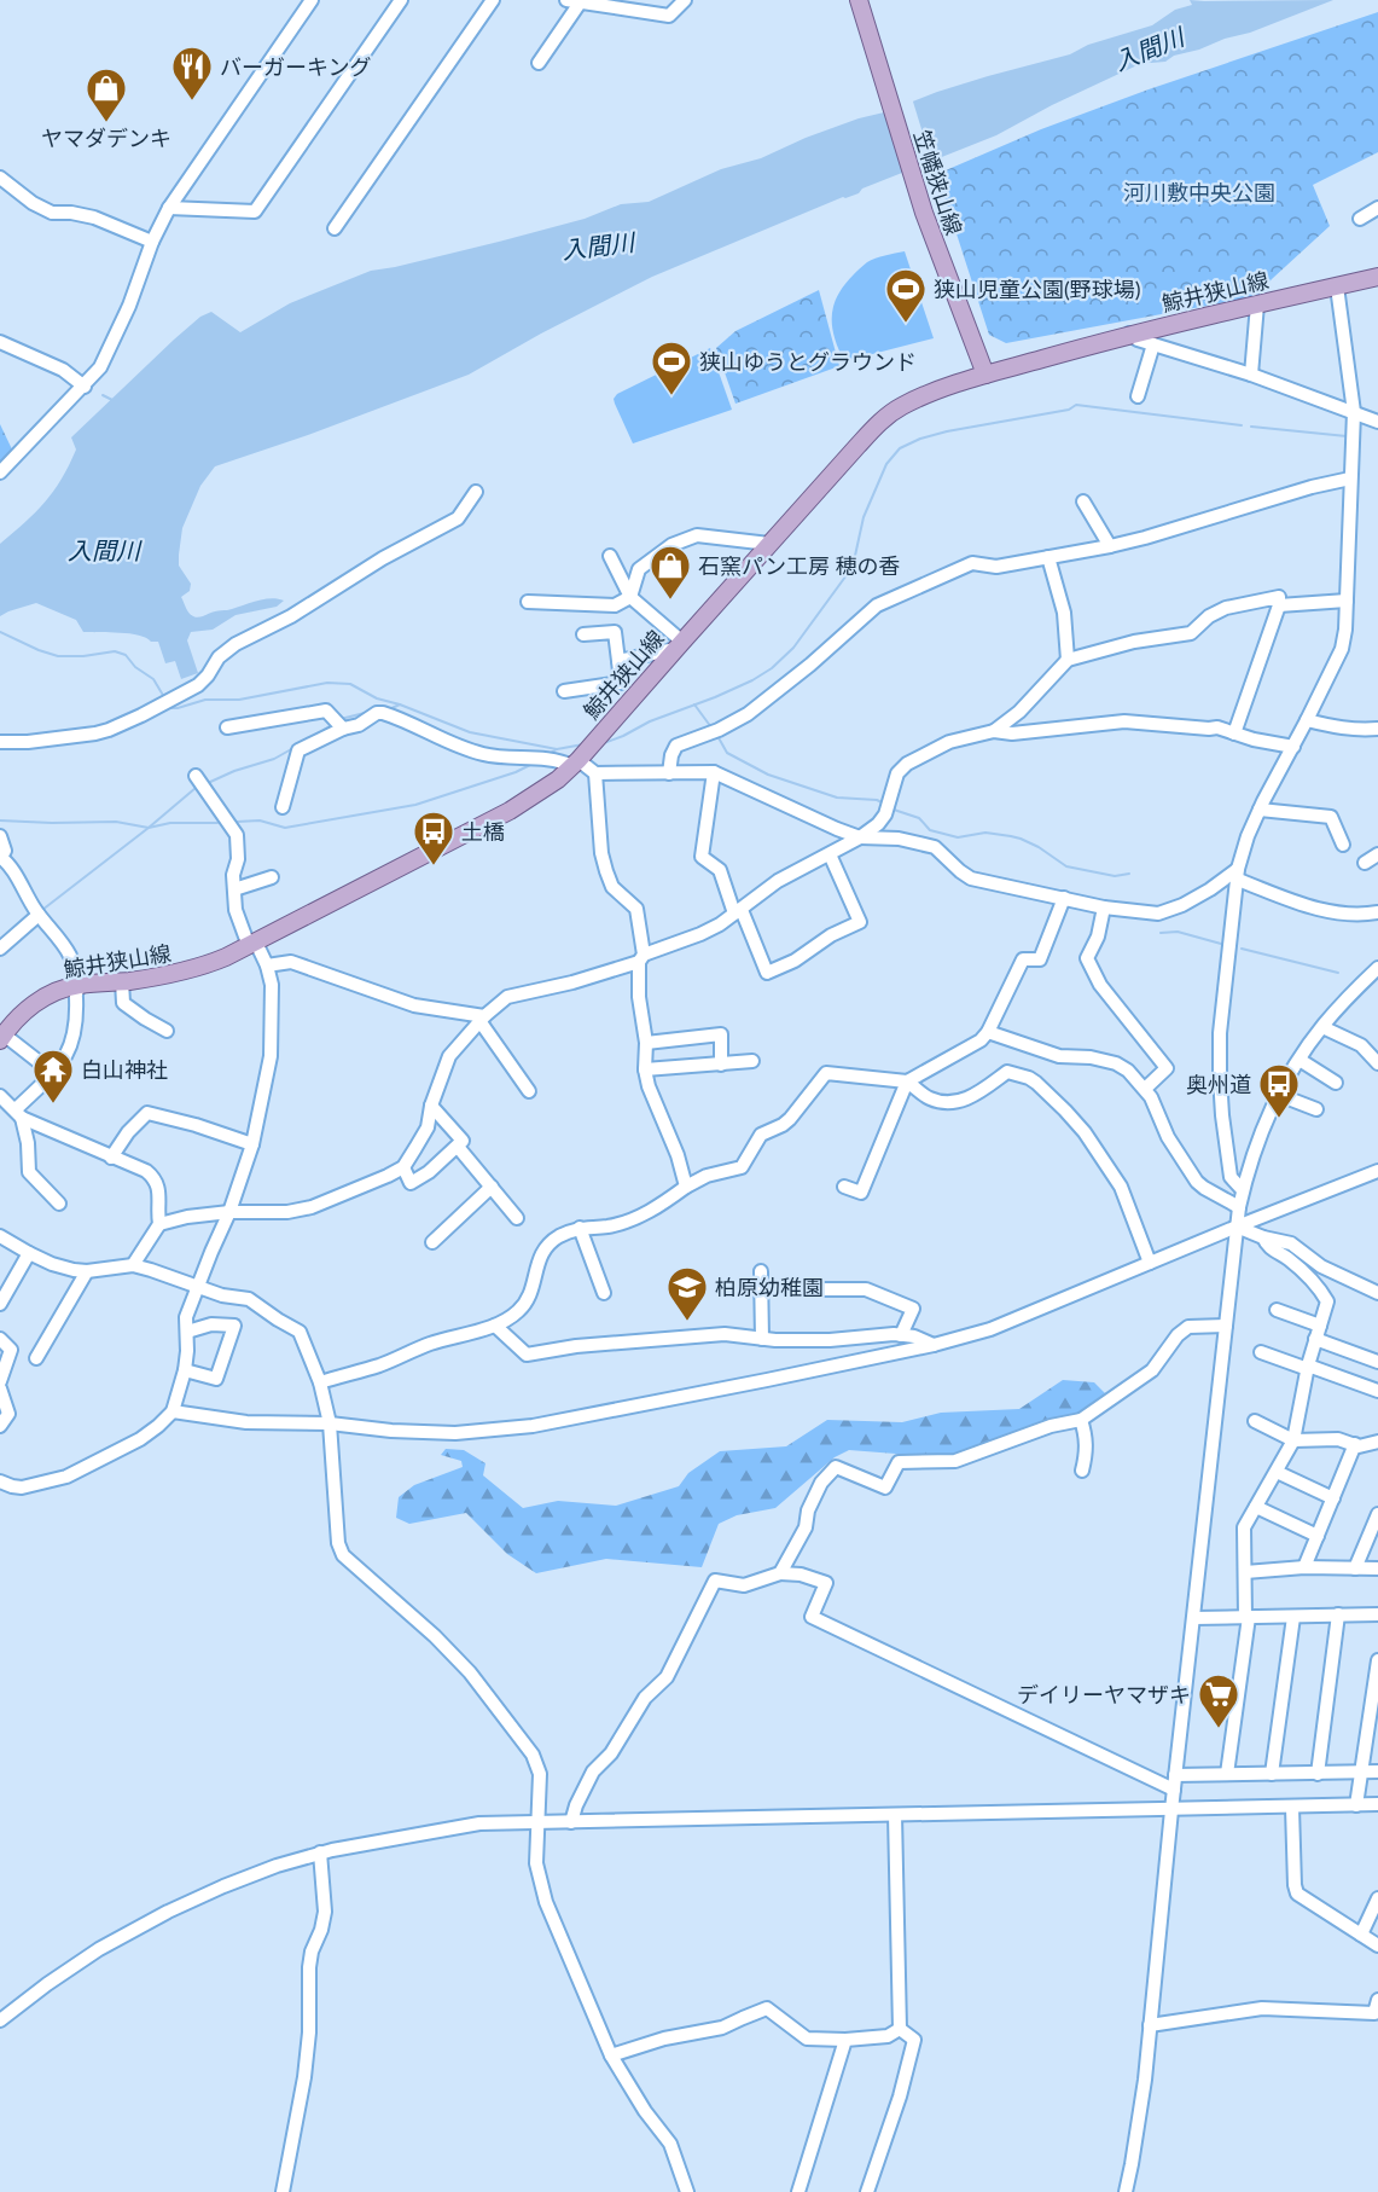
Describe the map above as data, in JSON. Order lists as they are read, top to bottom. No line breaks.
{"streets":{"main road":["笠幡狭山線","鯨井狭山線"]},"crossings":[["笠幡狭山線","鯨井狭山線"]],"water":["入間川"],"parks":["河川敷中央公園"],"places":{"restaurant":["バーガーキング"],"shop":["ヤマダデンキ","石窯パン工房 穂の香"],"sports":["狭山児童公園(野球場)","狭山ゆうとグラウンド"],"bus stop":["土橋","奥州道"],"temple":["白山神社"],"school or university":["柏原幼稚園"],"supermarket":["デイリーヤマザキ"]}}
